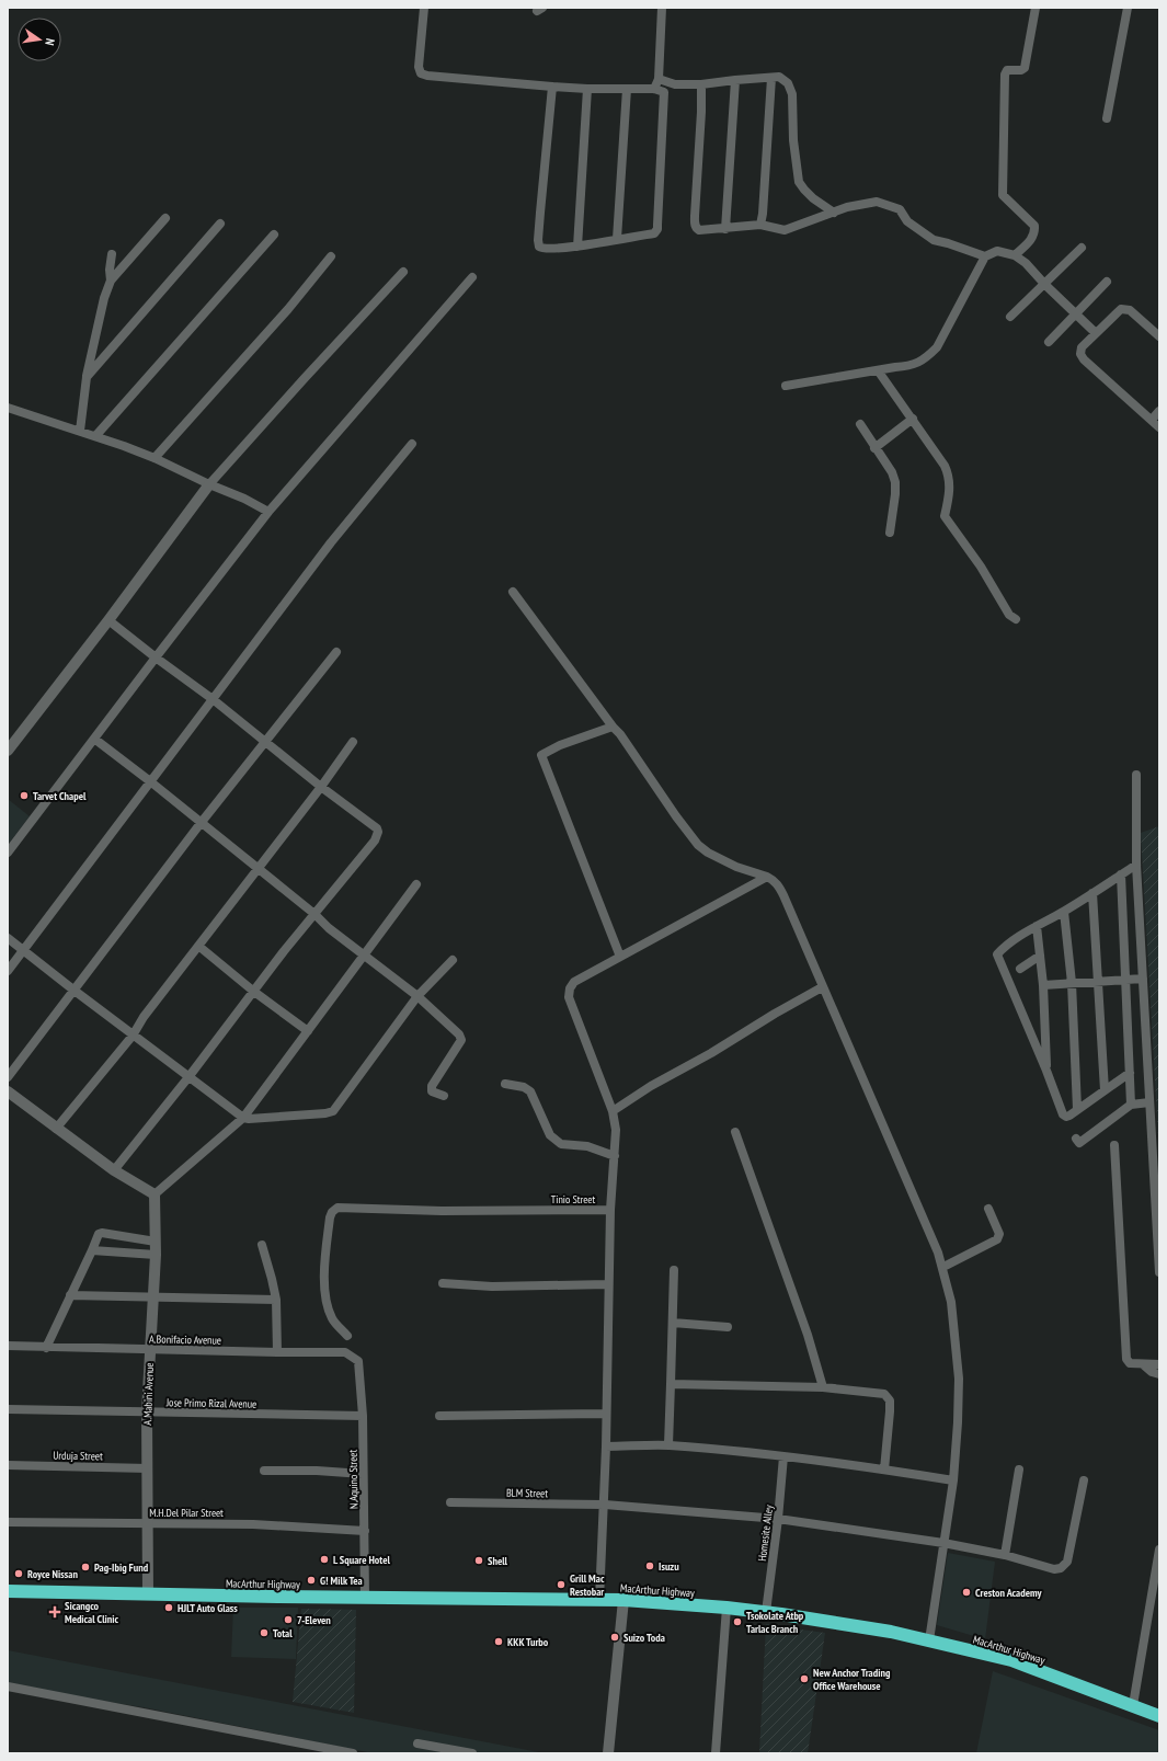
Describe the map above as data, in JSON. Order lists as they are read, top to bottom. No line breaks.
{"streets":{"highway":["MacArthur Highway"],"street":["Tinio Street","A.Bonifacio Avenue","A.Mabini Avenue","Jose Primo Rizal Avenue","Urduja Street","N.Aquino Street","BLM Street","M.H.Del Pilar Street","Homesite Alley"]},"crossings":[["Tinio Street","BLM Street"],["Tinio Street","MacArthur Highway"],["A.Bonifacio Avenue","A.Mabini Avenue"],["A.Bonifacio Avenue","N.Aquino Street"],["A.Mabini Avenue","Jose Primo Rizal Avenue"],["A.Mabini Avenue","Urduja Street"],["A.Mabini Avenue","M.H.Del Pilar Street"],["A.Mabini Avenue","MacArthur Highway"],["Jose Primo Rizal Avenue","N.Aquino Street"],["N.Aquino Street","M.H.Del Pilar Street"],["N.Aquino Street","MacArthur Highway"],["BLM Street","Homesite Alley"],["Homesite Alley","MacArthur Highway"]],"places":{"other":["Tarvet Chapel","L Square Hotel","Shell","Isuzu","Pag-Ibig Fund","Royce Nissan","G! Milk Tea","Grill Mac Restobar","Creston Academy","HJLT Auto Glass","7-Eleven","Tsokolate Atbp Tarlac Branch","Total","Suizo Toda","KKK Turbo","New Anchor Trading Office Warehouse"],"health":["Sicangco Medical Clinic"]},"north":"right"}
